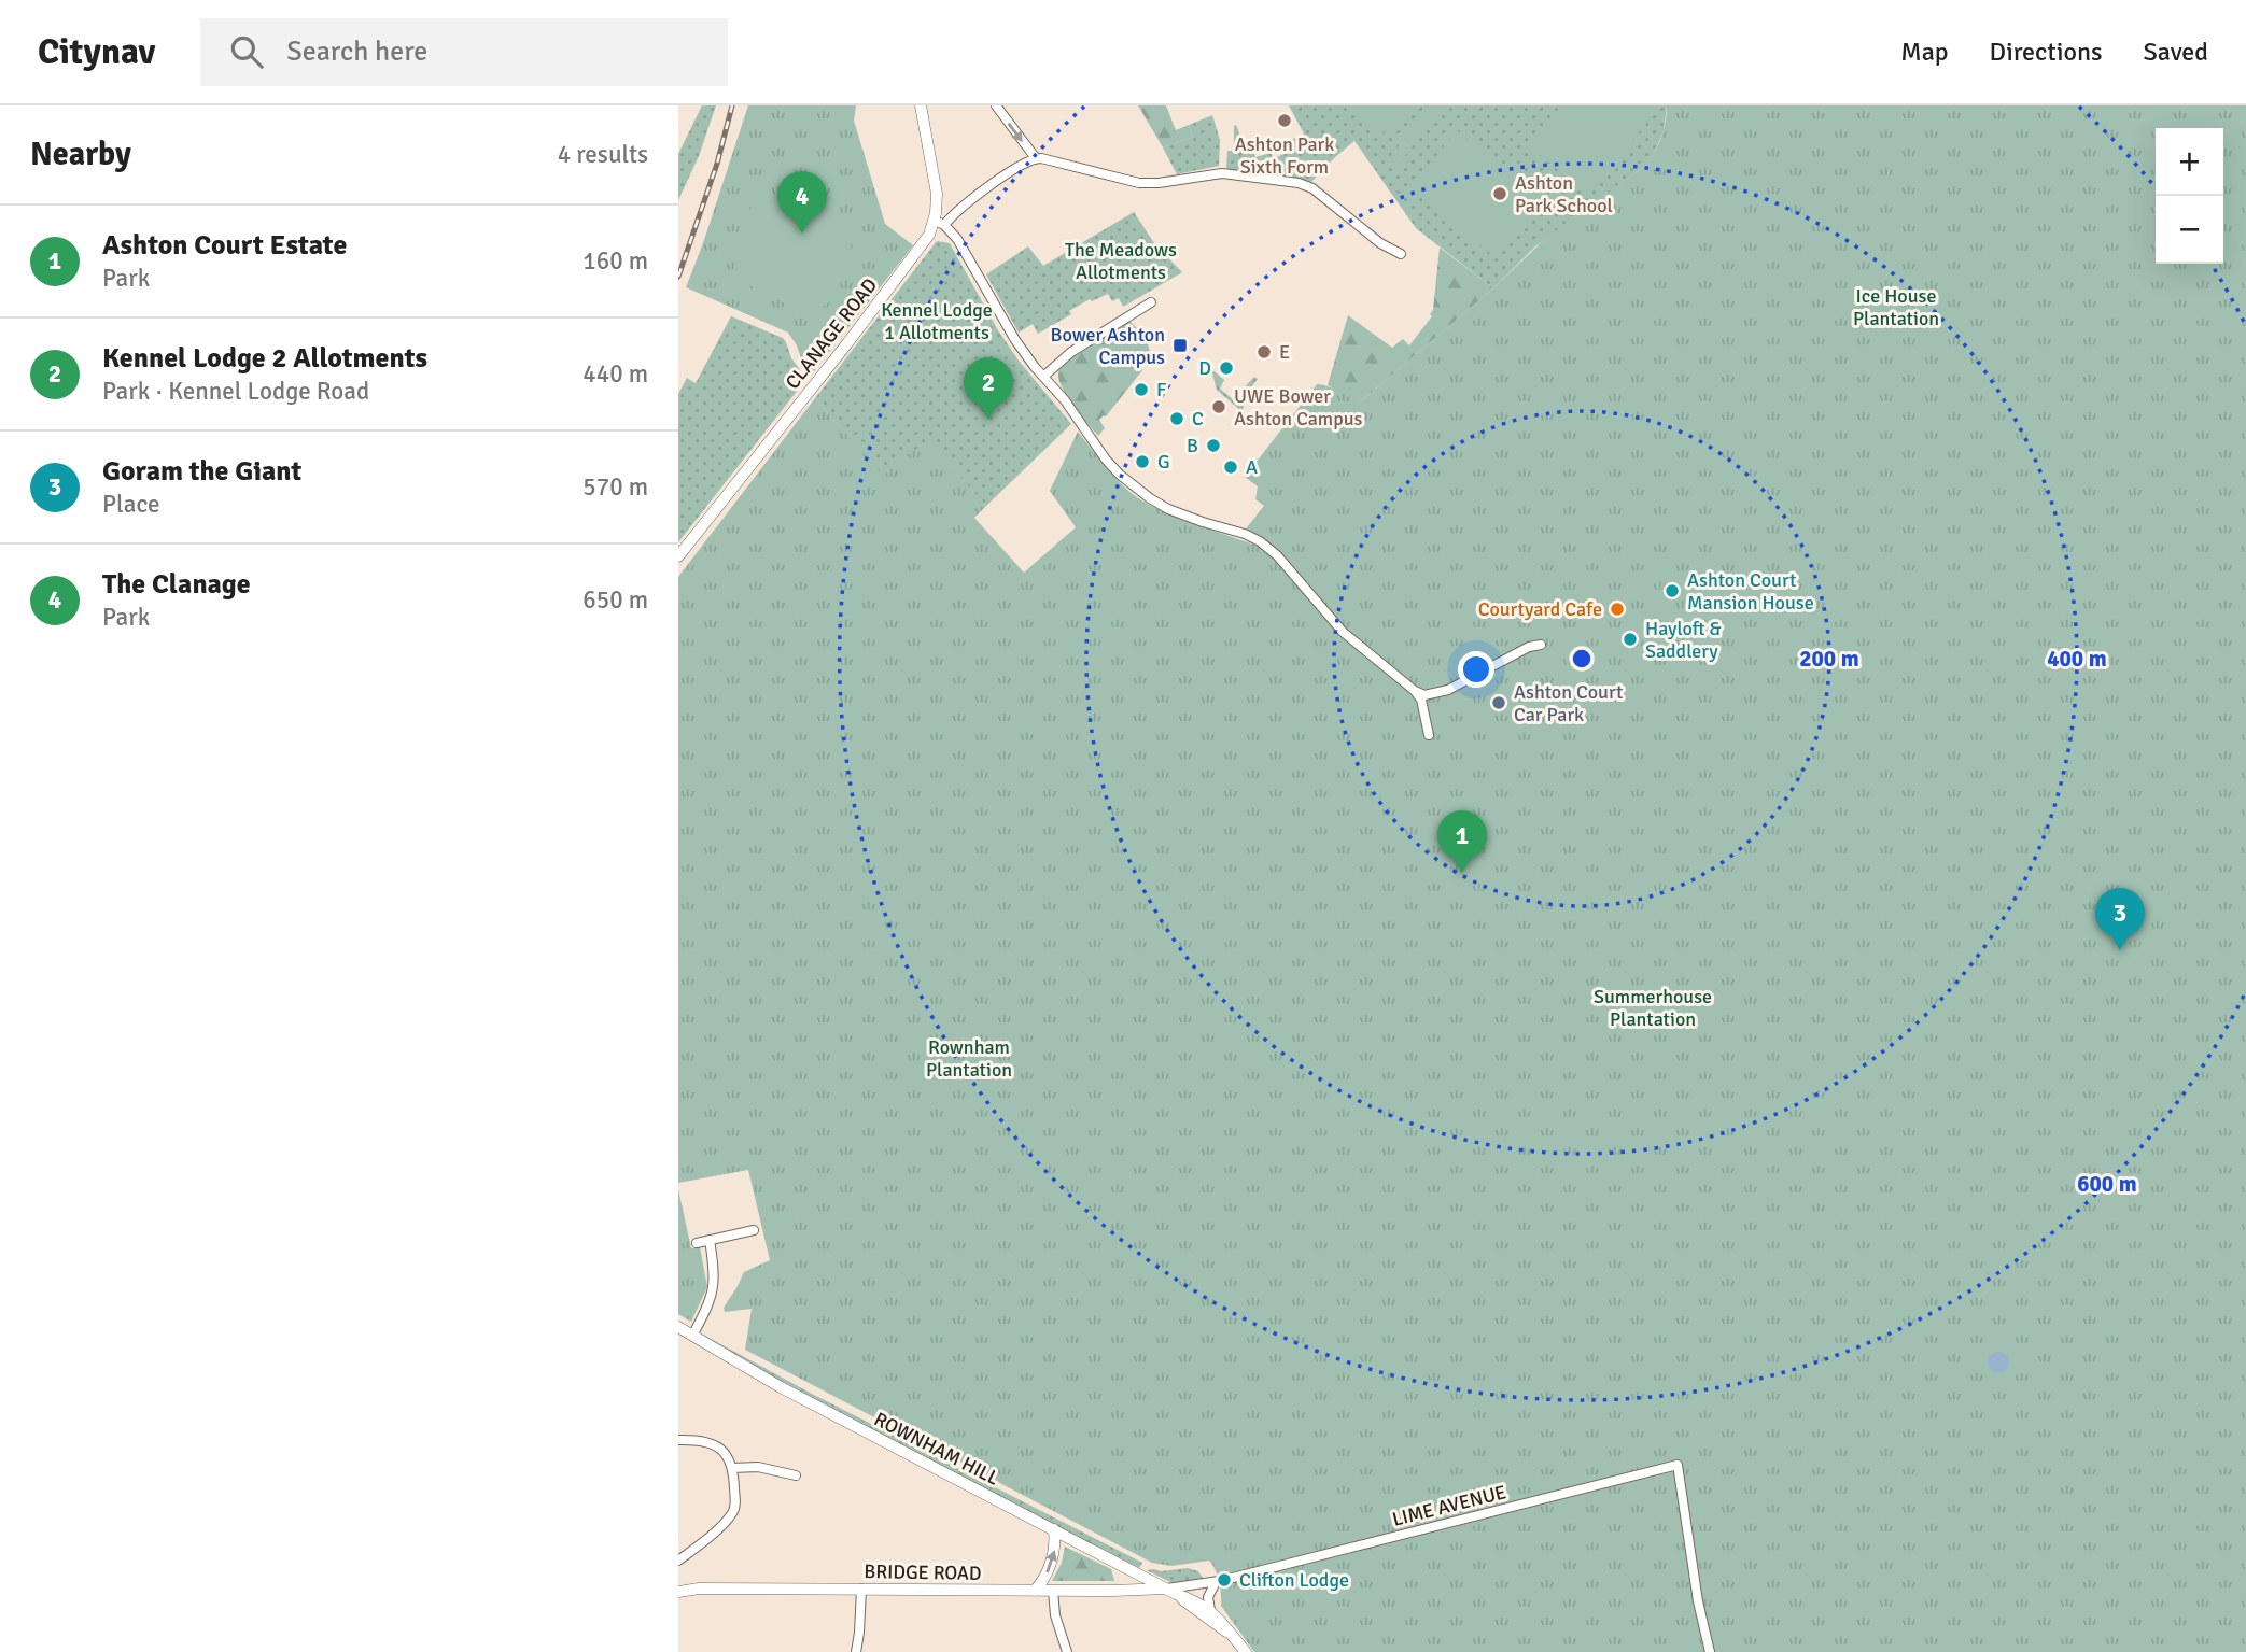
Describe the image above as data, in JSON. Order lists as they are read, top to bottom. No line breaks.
{"streets":{"main road":["CLANAGE ROAD","ROWNHAM HILL","BRIDGE ROAD"],"street":["LIME AVENUE"]},"crossings":[["ROWNHAM HILL","LIME AVENUE"],["ROWNHAM HILL","BRIDGE ROAD"],["LIME AVENUE","BRIDGE ROAD"]],"parks":["The Meadows Allotments","Ice House Plantation","Kennel Lodge 1 Allotments","Summerhouse Plantation","Rownham Plantation"],"places":{"other":["Ashton Park Sixth Form","Ashton Park School","E","D","F","UWE Bower Ashton Campus","C","B","G","A","Ashton Court Mansion House","Courtyard Cafe","Hayloft & Saddlery","Ashton Court Car Park","Clifton Lodge"],"transit":["Bower Ashton Campus"]},"page":{"header":"Citynav","search":"Search here","nav":["Map","Directions","Saved"],"heading":["Nearby","4 results"],"map_buttons":["+","−"],"pins":["4","2","1","3"],"list":[{"mark":"1","name":"Ashton Court Estate","note":"Park","value":"160 m"},{"mark":"2","name":"Kennel Lodge 2 Allotments","note":"Park · Kennel Lodge Road","value":"440 m"},{"mark":"3","name":"Goram the Giant","note":"Place","value":"570 m"},{"mark":"4","name":"The Clanage","note":"Park","value":"650 m"}]},"rings":["200 m","400 m","600 m"]}
